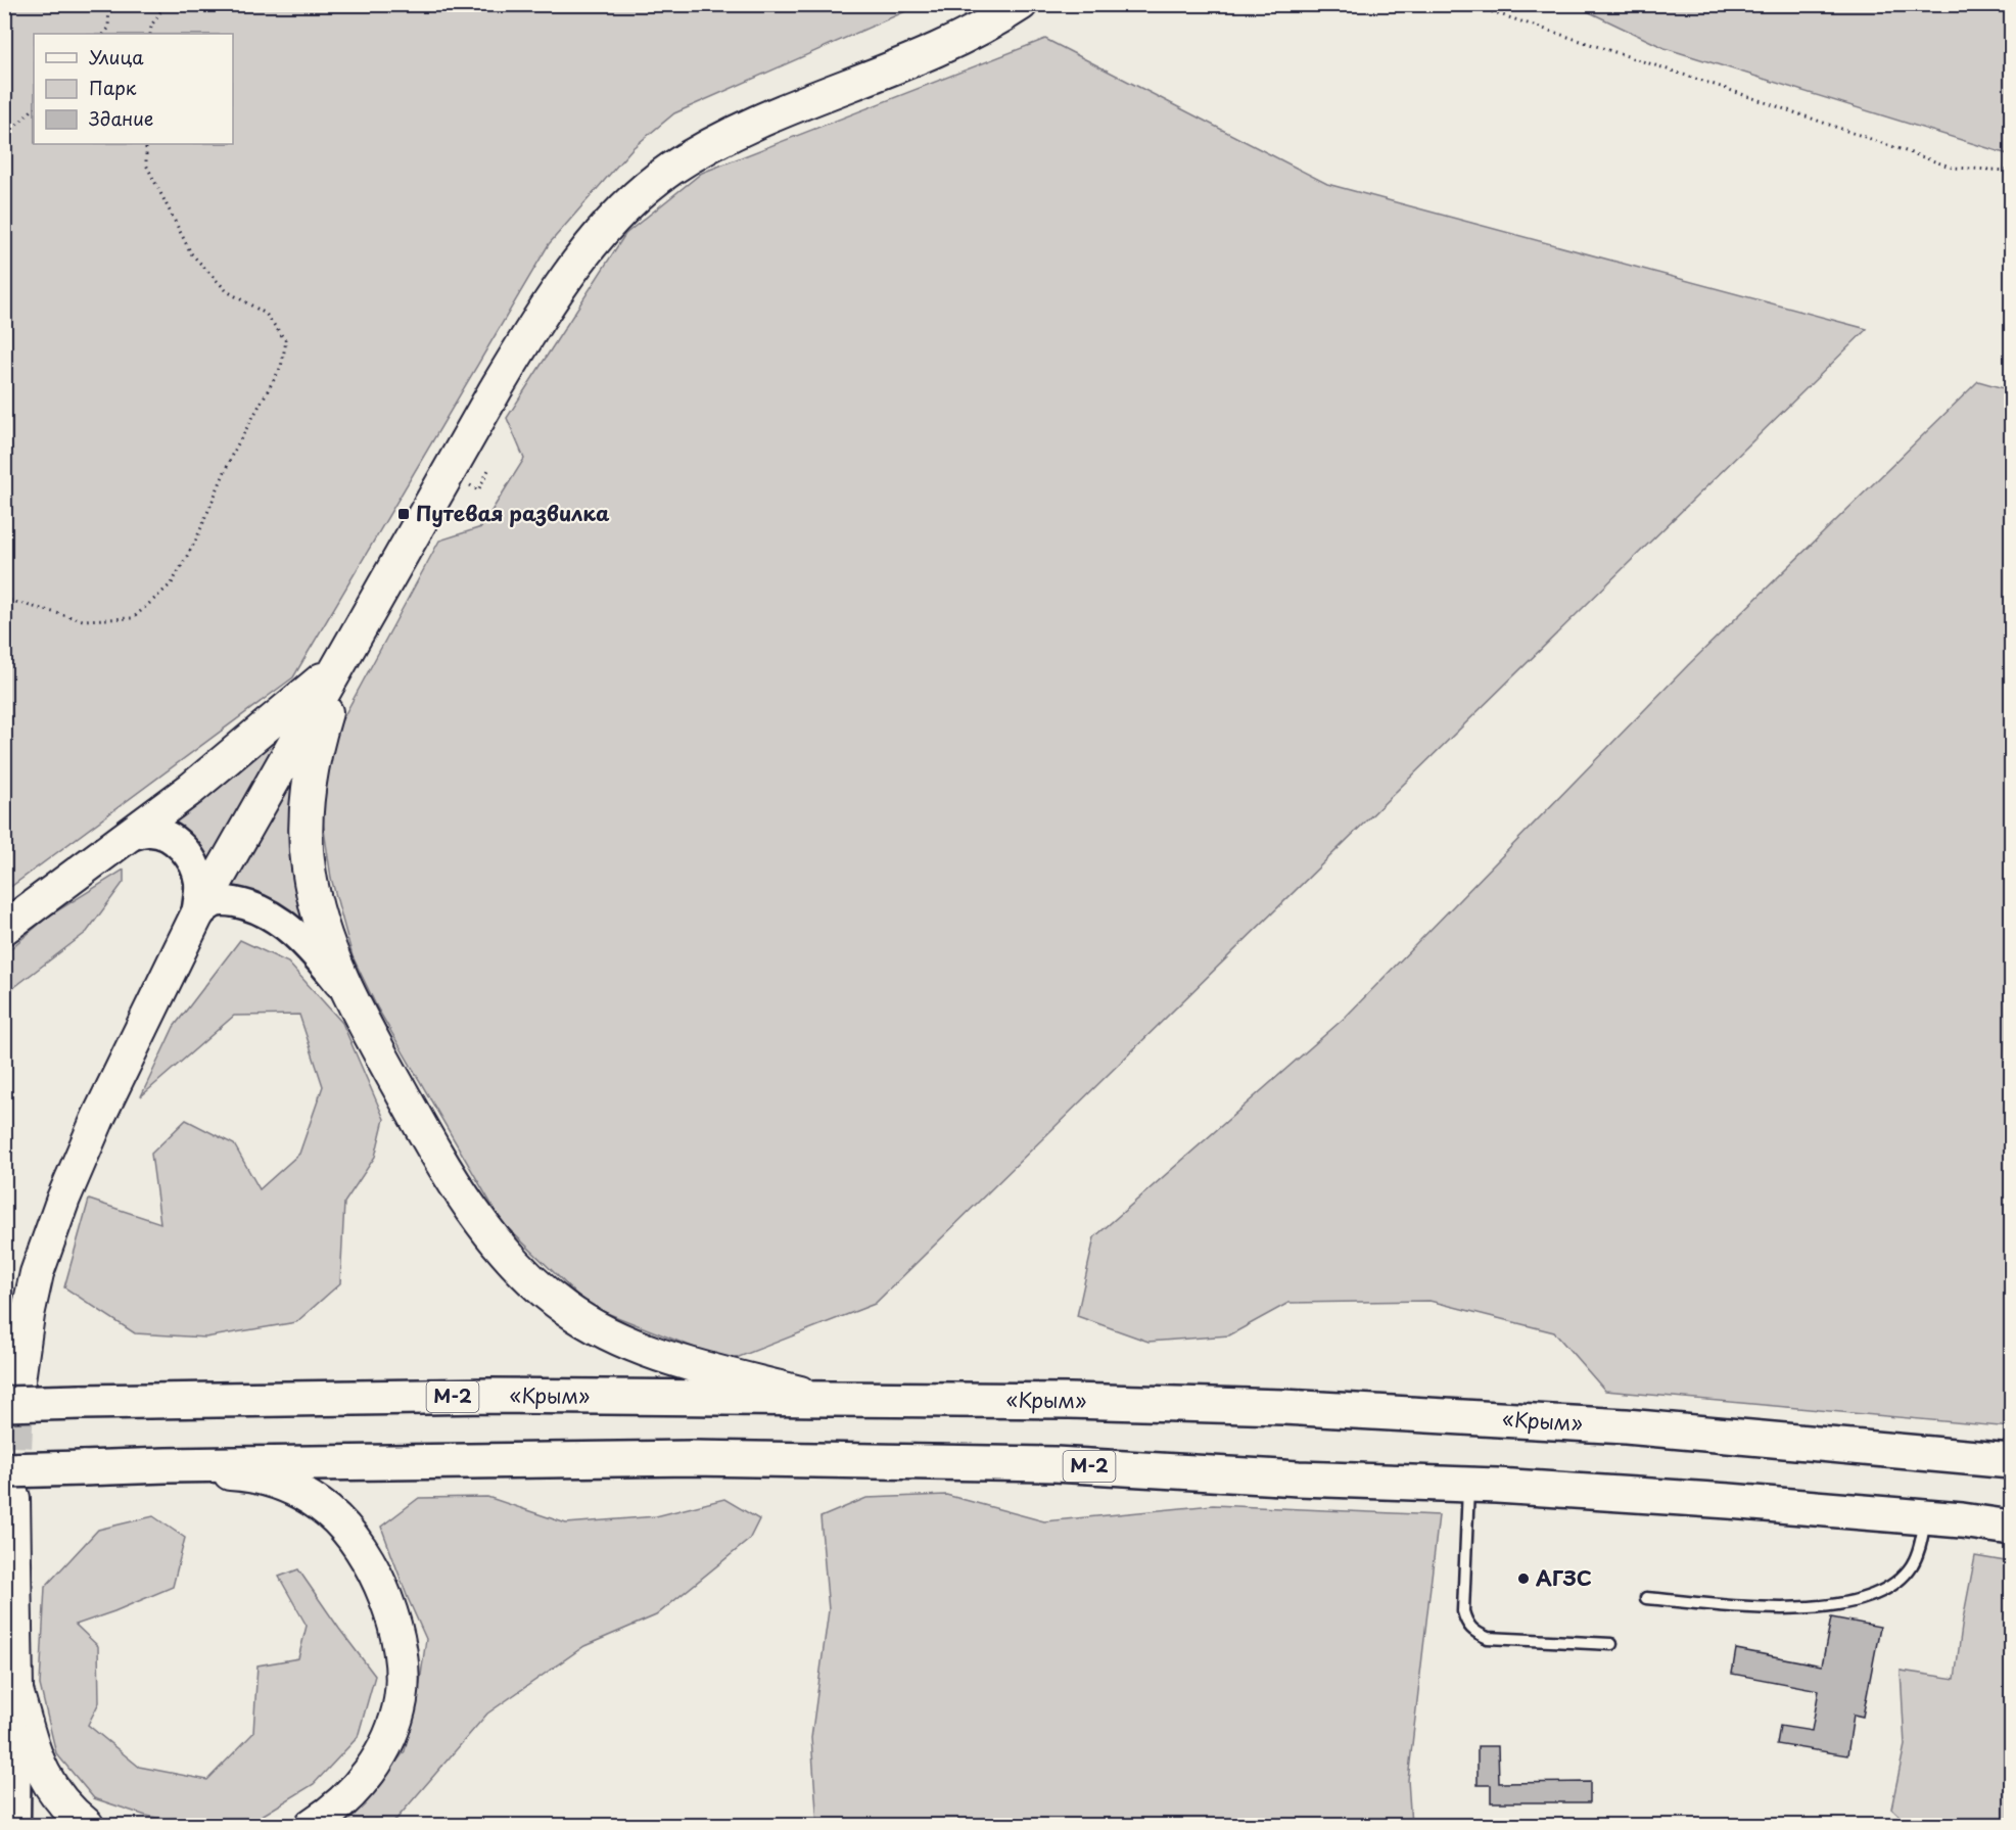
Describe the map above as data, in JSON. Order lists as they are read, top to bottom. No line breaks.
{"streets":{"highway":["«Крым»","М-2"]},"places":{"transit":["Путевая развилка"],"other":["АГЗС"]},"legend":["Улица","Парк","Здание"]}
